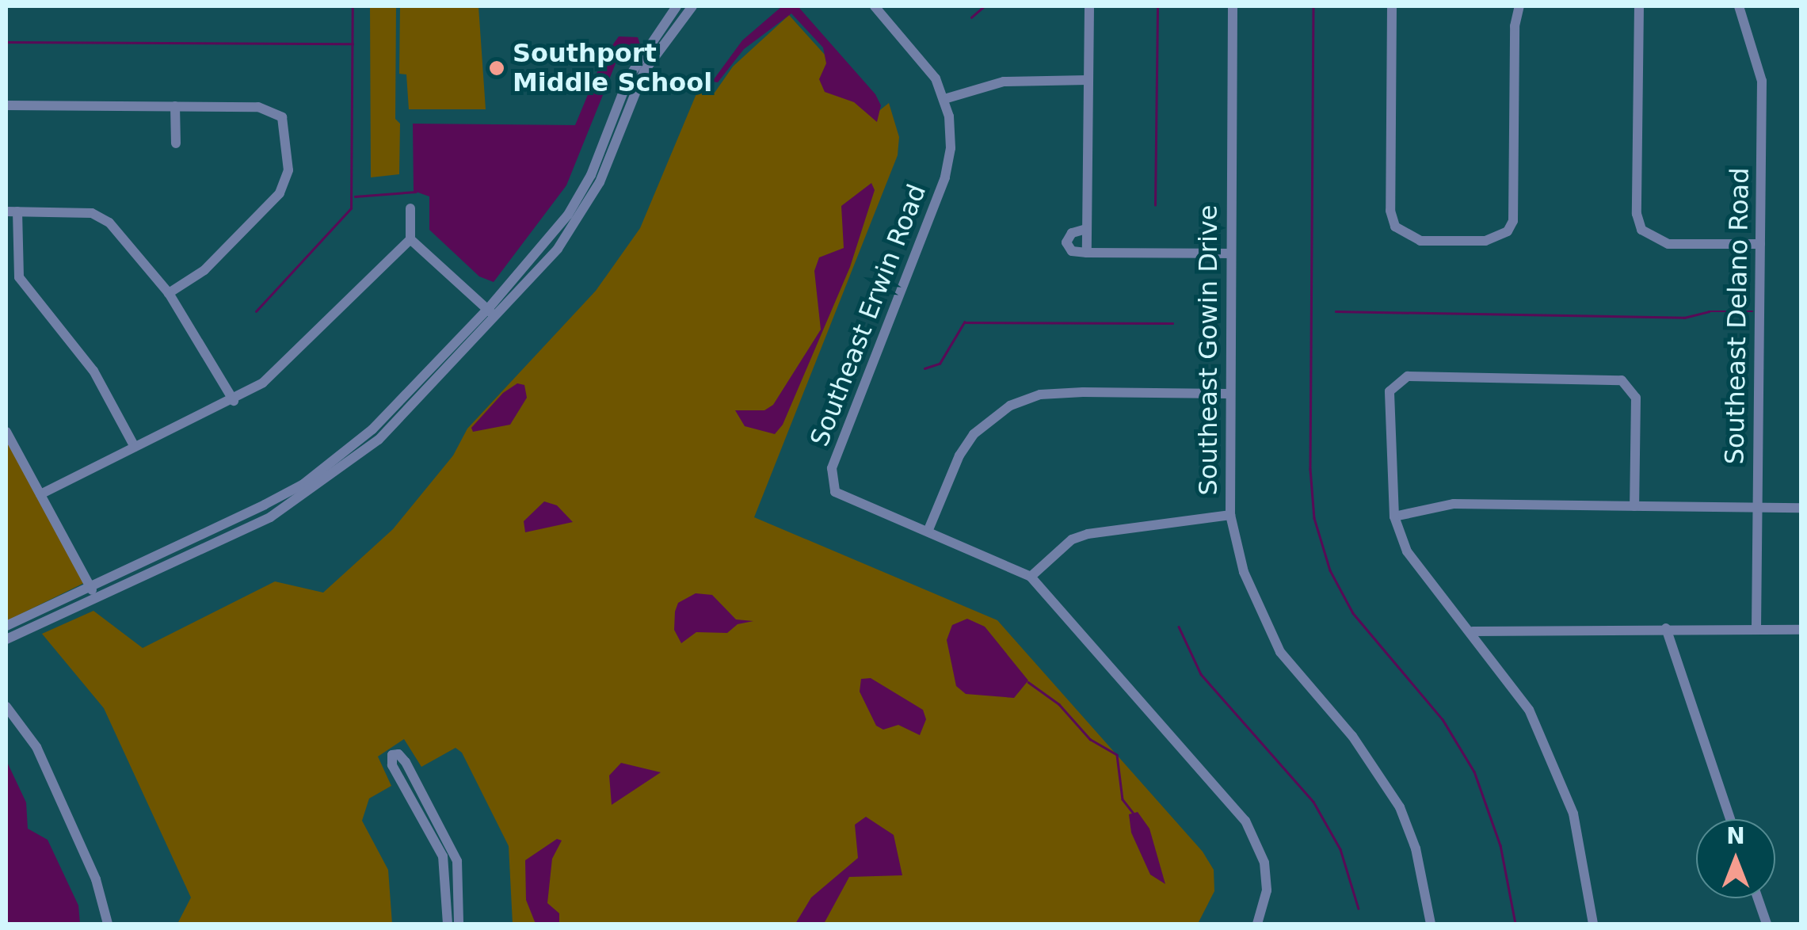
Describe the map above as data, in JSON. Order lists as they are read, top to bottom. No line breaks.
{"streets":{"street":["Southeast Erwin Road","Southeast Delano Road","Southeast Gowin Drive"]},"places":["Southport Middle School"],"north":"top"}
